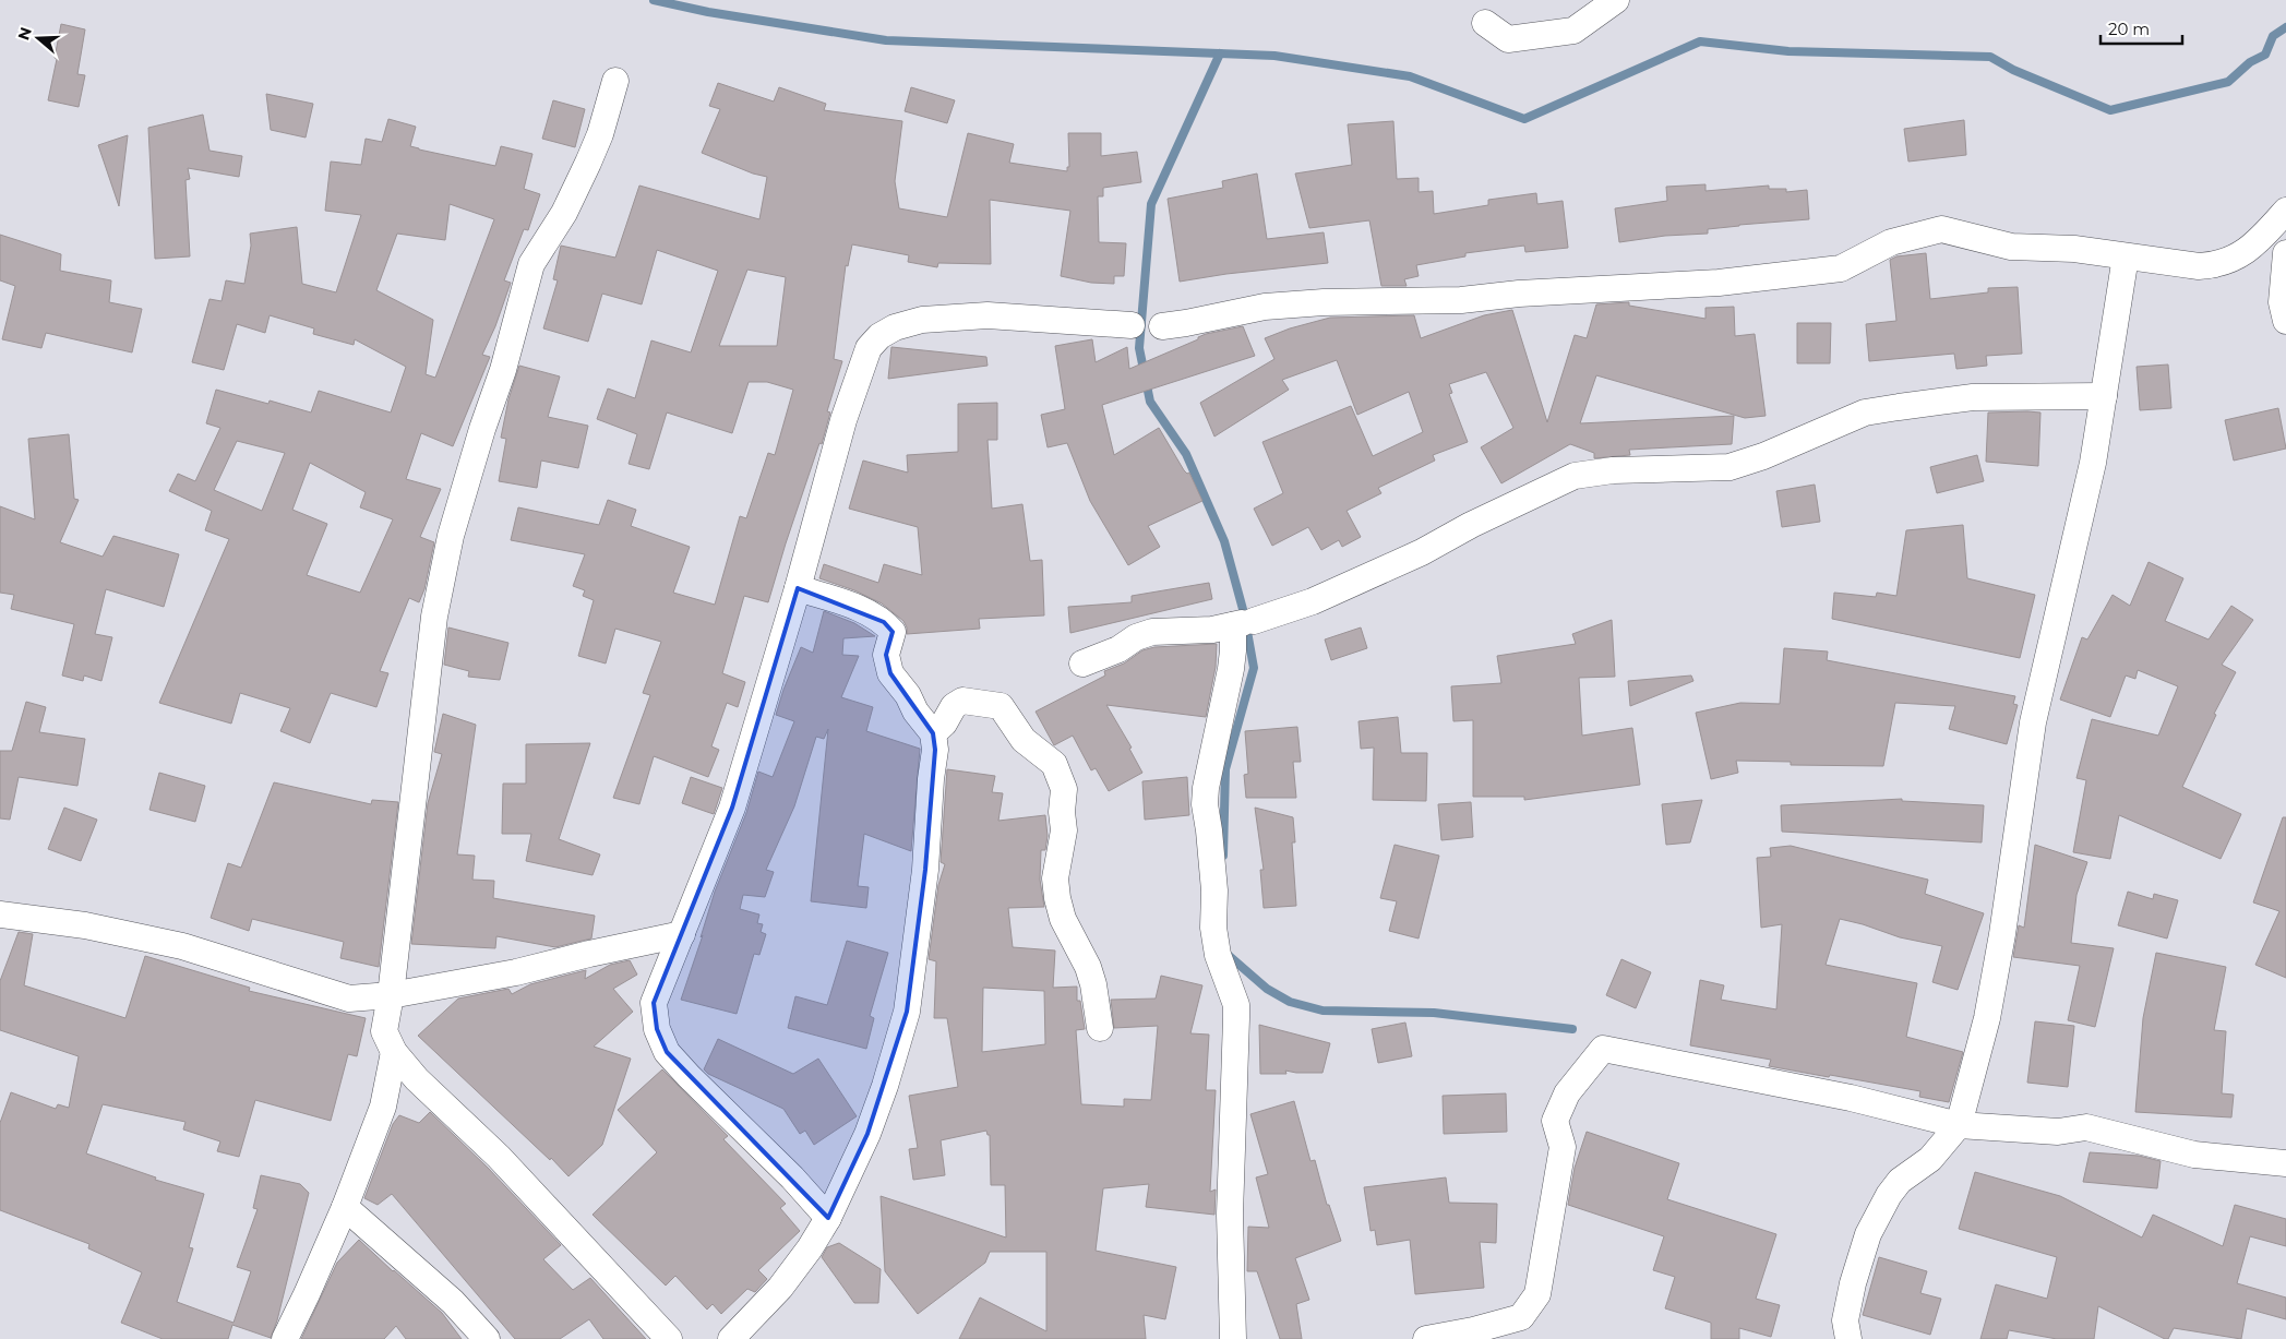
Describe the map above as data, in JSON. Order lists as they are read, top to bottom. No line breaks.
{"scale_bar":"20 m","north":"left"}
